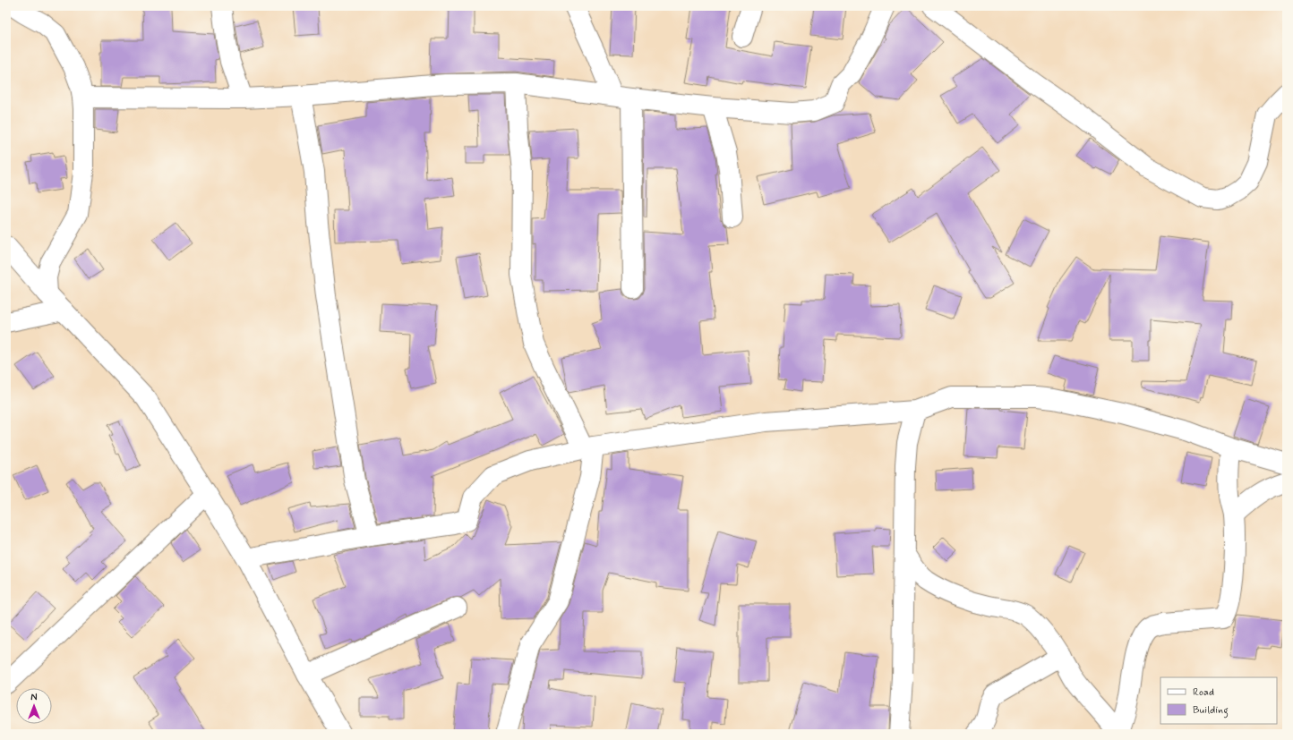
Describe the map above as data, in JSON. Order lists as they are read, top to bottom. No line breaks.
{"legend":["Road","Building"],"north":"top"}
